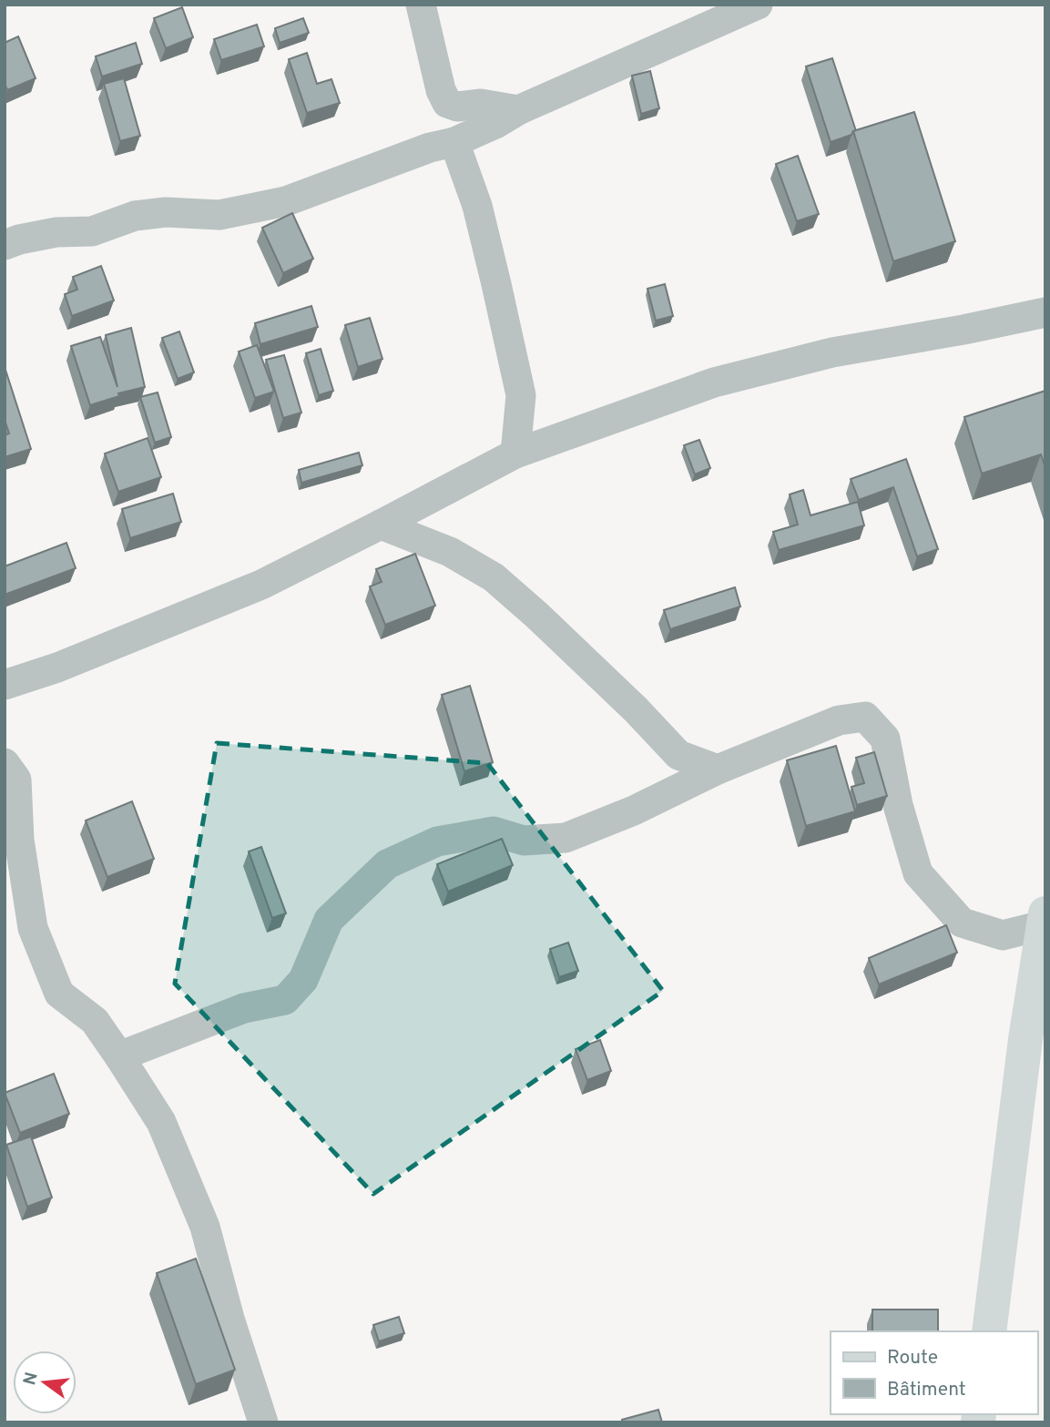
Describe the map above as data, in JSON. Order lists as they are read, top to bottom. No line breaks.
{"legend":["Route","Bâtiment"],"north":"left"}
